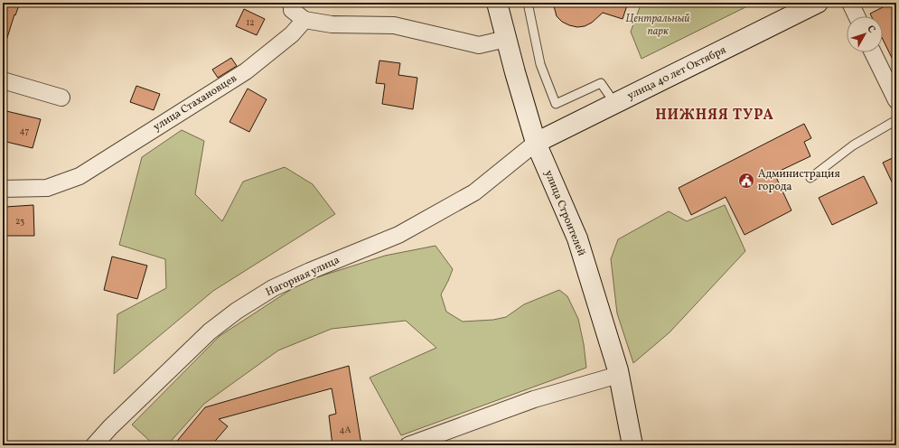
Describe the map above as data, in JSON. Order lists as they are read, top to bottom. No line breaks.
{"streets":{"main road":["улица 40 лет Октября","улица Строителей"],"street":["улица Стахановцев","Нагорная улица"]},"crossings":[["улица 40 лет Октября","улица Строителей"],["улица 40 лет Октября","Нагорная улица"],["улица Строителей","Нагорная улица"]],"districts":["НИЖНЯЯ ТУРА"],"parks":["Центральный парк"],"places":{"public building":["Администрация города"]},"house_numbers":["12","47","23","4А"],"north":"top right"}
